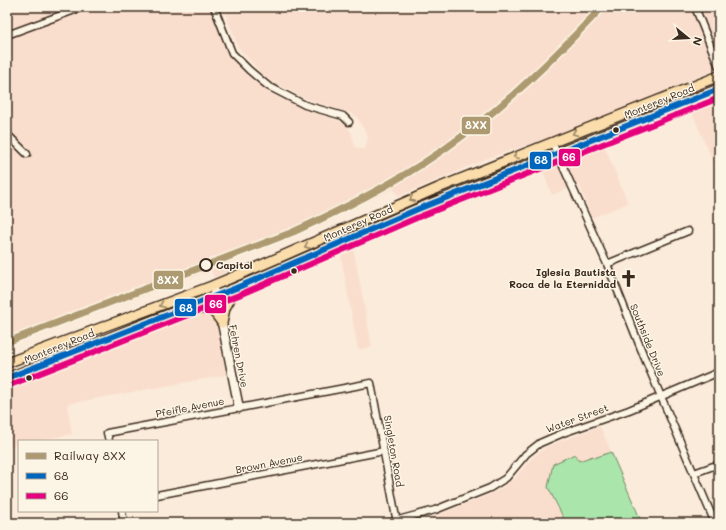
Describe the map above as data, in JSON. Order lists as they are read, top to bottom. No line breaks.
{"streets":{"main road":["Monterey Road"],"street":["Southside Drive","Fehren Drive","Pfeifle Avenue","Water Street","Singleton Road","Brown Avenue"]},"crossings":[["Monterey Road","Southside Drive"],["Monterey Road","Fehren Drive"],["Southside Drive","Water Street"],["Fehren Drive","Pfeifle Avenue"],["Pfeifle Avenue","Singleton Road"],["Water Street","Singleton Road"],["Singleton Road","Brown Avenue"]],"places":{"other":["Capitol"],"church":["Iglesia Bautista Roca de la Eternidad"]},"lines":["rail line 8XX","transit line 68","transit line 66"],"legend":["Railway 8XX","68","66"],"north":"right"}
